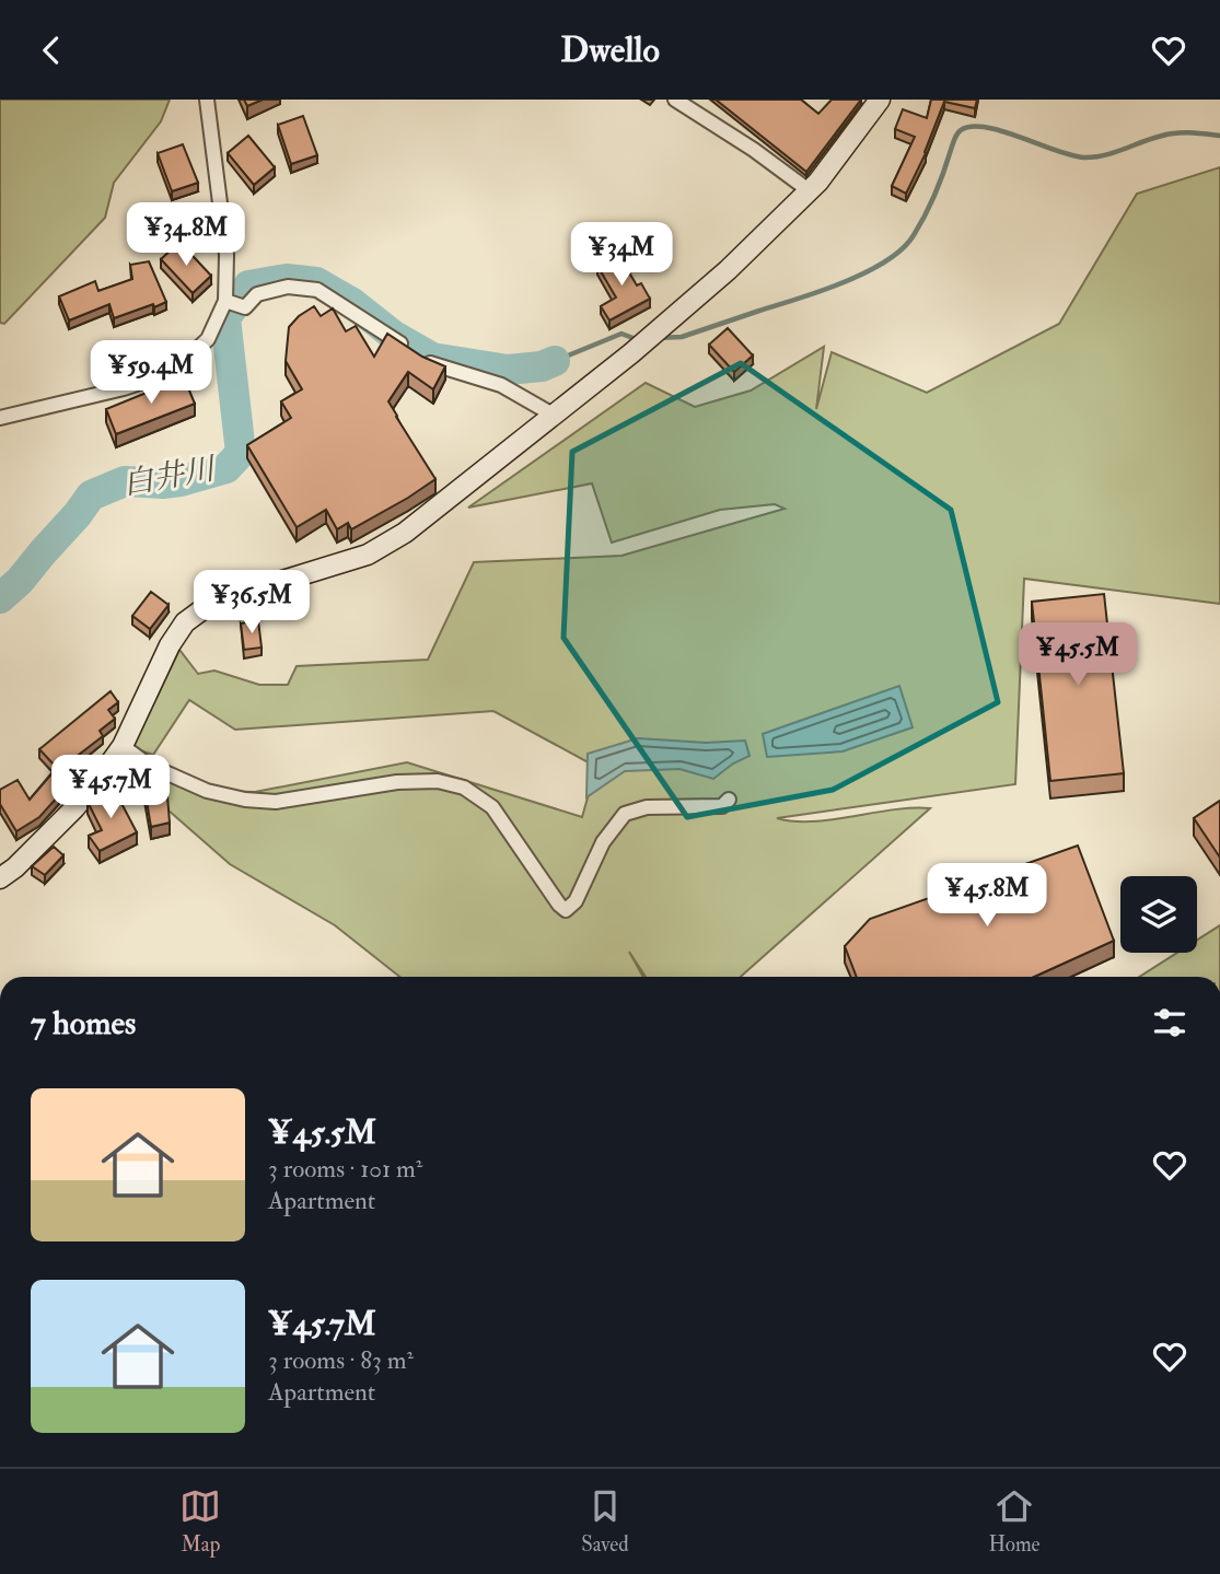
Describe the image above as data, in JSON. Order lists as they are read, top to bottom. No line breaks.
{"water":["白井川"],"page":{"header":"Dwello","price":["¥34.8M","¥34M","¥59.4M","¥36.5M","¥45.5M","¥45.7M","¥45.8M"],"heading":"7 homes","list":[{"name":"¥45.5M","note":"3 rooms · 101 m² · Apartment"},{"name":"¥45.7M","note":"3 rooms · 83 m² · Apartment"}],"tabs":["Map","Saved","Home"]}}
